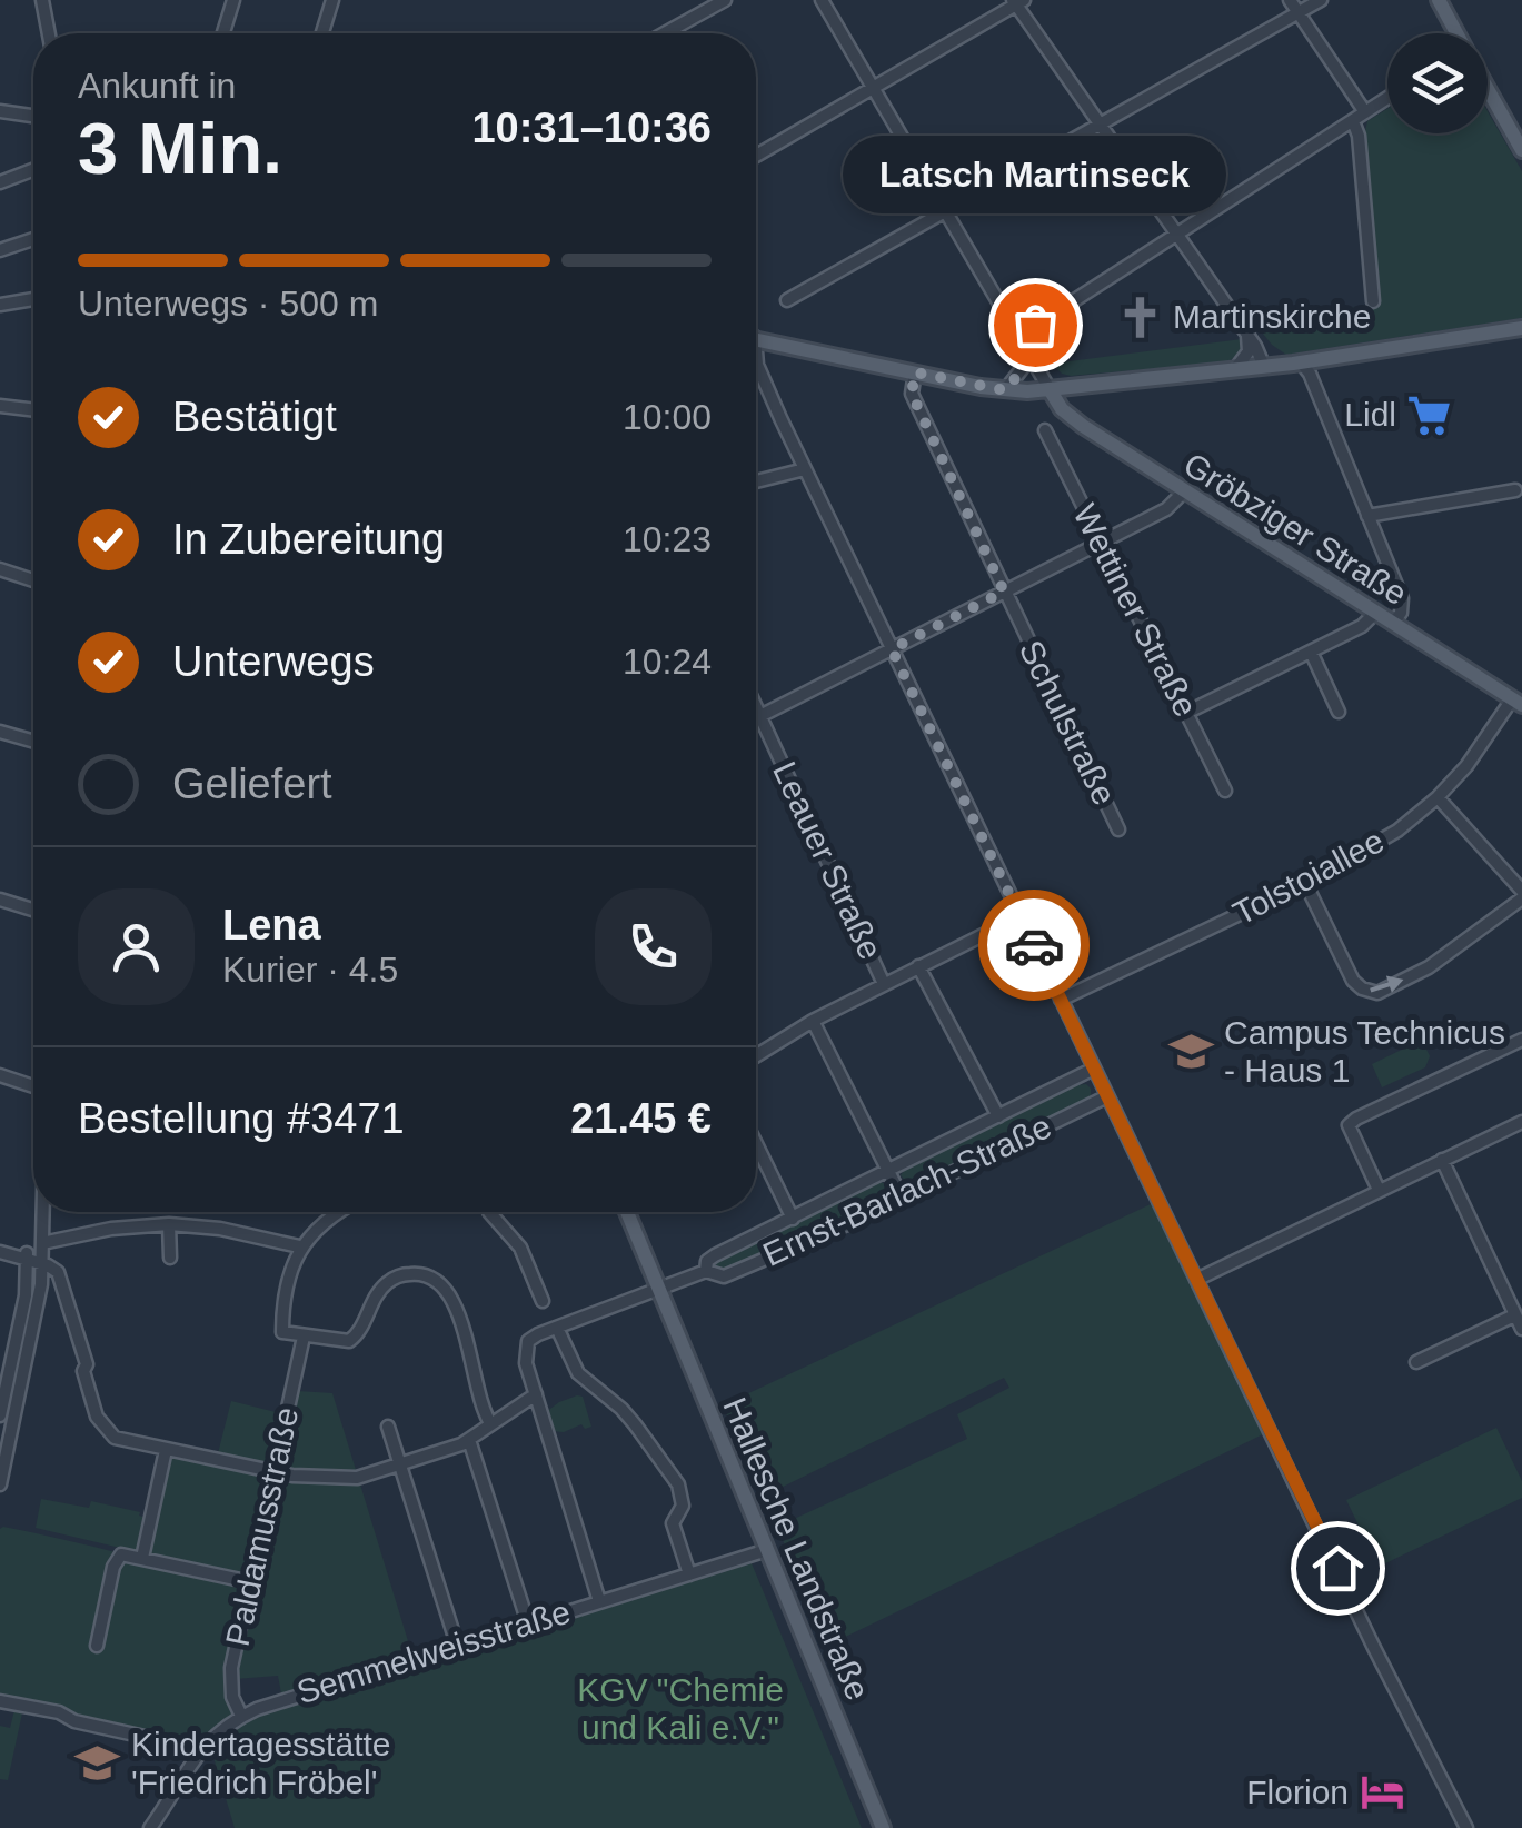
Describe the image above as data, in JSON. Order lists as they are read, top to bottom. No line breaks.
{"streets":{"main road":["Gröbziger Straße","Hallesche Landstraße"],"street":["Wettiner Straße","Schulstraße","Leauer Straße","Tolstoiallee","Ernst-Barlach-Straße","Paldamusstraße","Semmelweisstraße"]},"crossings":[["Gröbziger Straße","Tolstoiallee"],["Ernst-Barlach-Straße","Hallesche Landstraße"],["Paldamusstraße","Semmelweisstraße"],["Hallesche Landstraße","Semmelweisstraße"]],"parks":["KGV \"Chemie und Kali e.V.\""],"places":{"church":["Martinskirche"],"other":["Latsch Martinseck"],"supermarket":["Lidl"],"school or university":["Campus Technicus - Haus 1","Kindertagesstätte 'Friedrich Fröbel'"],"hotel":["Florion"]},"page":{"heading":["3 Min.","Ankunft in","10:31–10:36"],"panel":["Lena","Kurier · 4.5","Bestellung #3471","21.45 €"],"bubble":"Latsch Martinseck","bar":"Unterwegs · 500 m","list":[["Bestätigt","10:00"],["In Zubereitung","10:23"],["Unterwegs","10:24"],"Geliefert"]}}
